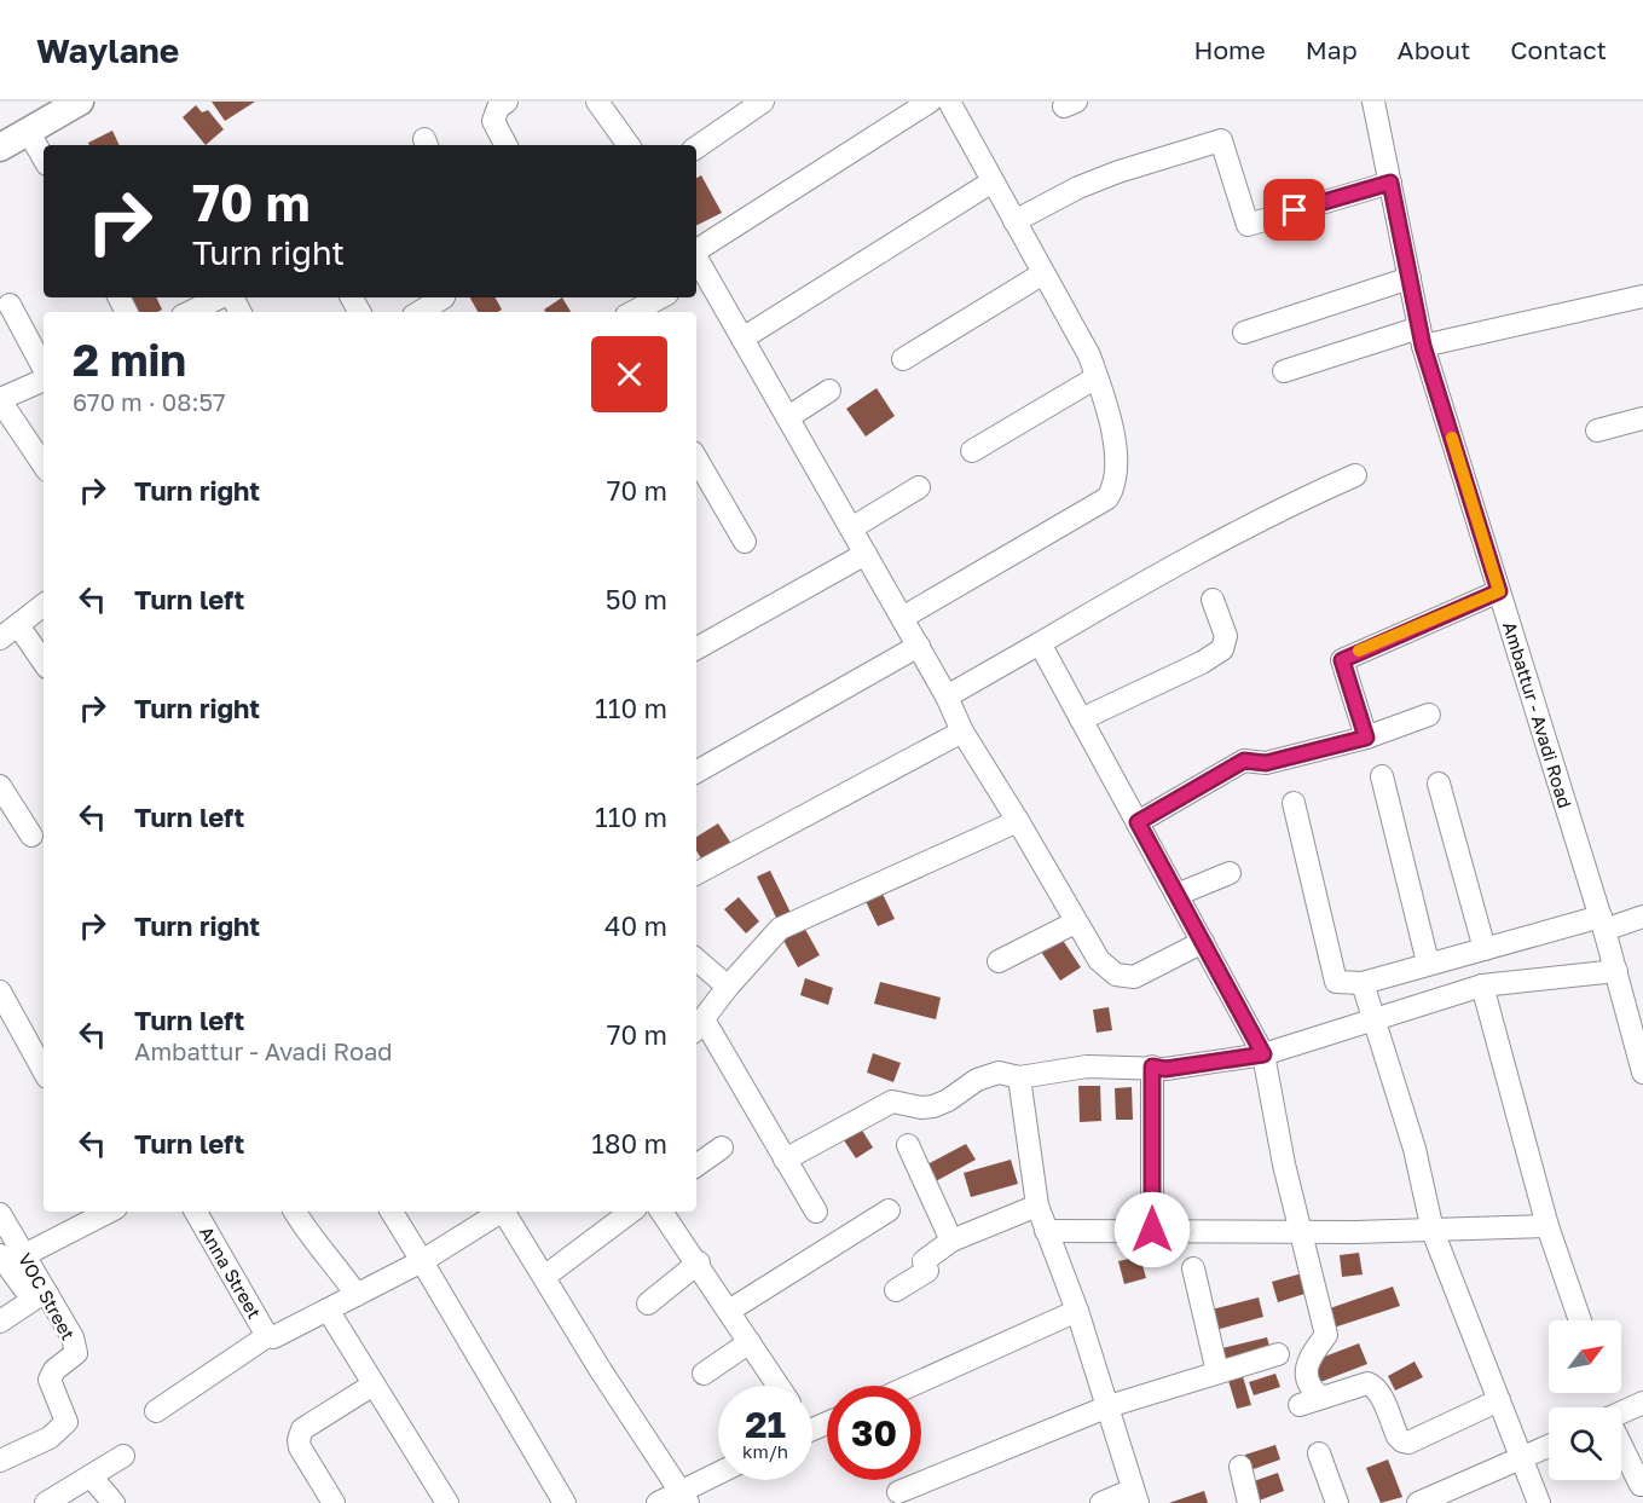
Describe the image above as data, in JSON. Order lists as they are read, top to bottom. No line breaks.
{"streets":{"street":["Ambattur - Avadi Road","Anna Street","VOC Street"]},"north":"top right","page":{"header":"Waylane","nav":["Home","Map","About","Contact"],"turn":["70 m","Turn right"],"heading":["2 min","670 m · 08:57"],"list":[{"name":"Turn right","value":"70 m"},{"name":"Turn left","value":"50 m"},{"name":"Turn right","value":"110 m"},{"name":"Turn left","value":"110 m"},{"name":"Turn right","value":"40 m"},{"name":"Turn left","note":"Ambattur - Avadi Road","value":"70 m"},{"name":"Turn left","value":"180 m"}],"speed":"21 km/h","limit":"30"}}
